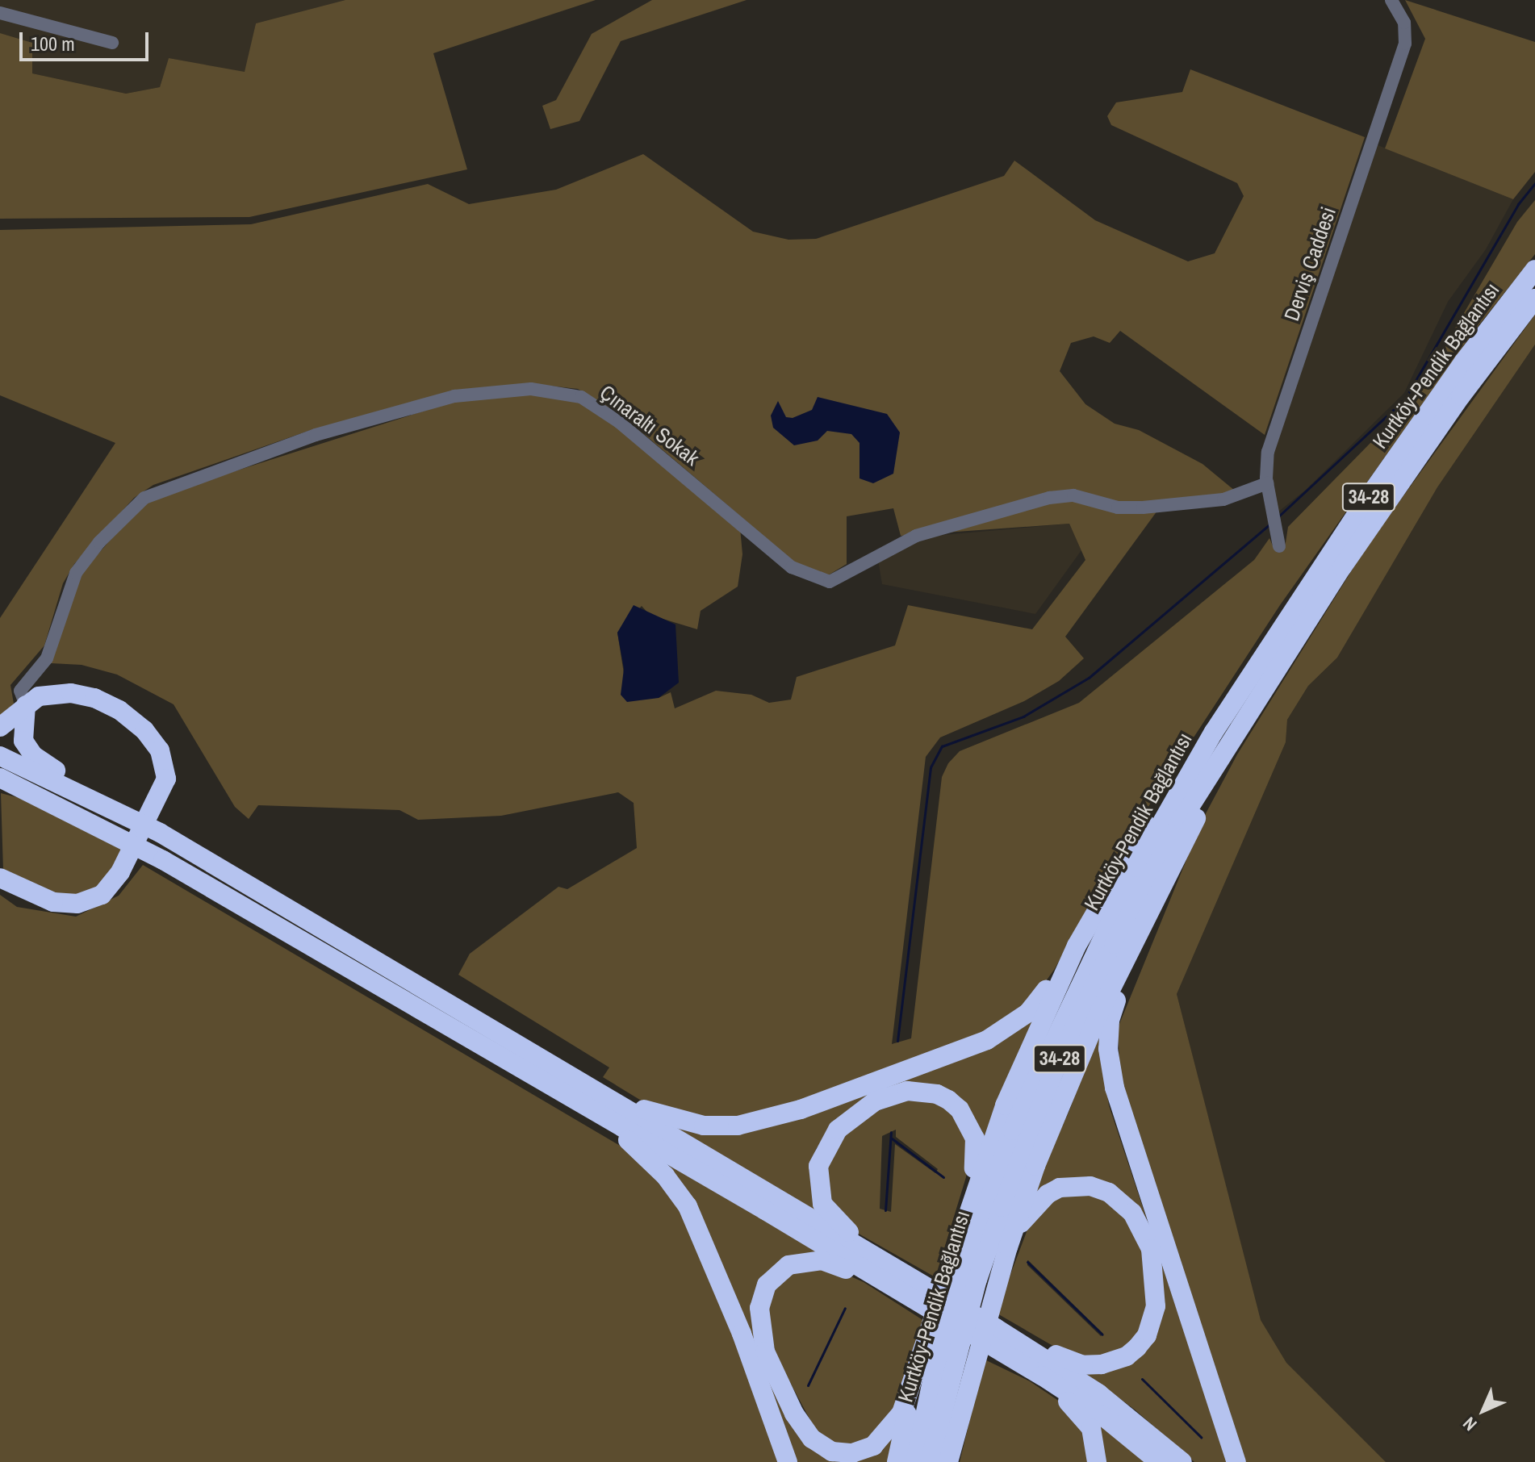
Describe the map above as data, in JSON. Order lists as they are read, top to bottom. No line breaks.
{"streets":{"highway":["Kurtköy-Pendik Bağlantısı","34-28"],"street":["Derviş Caddesi","Çınaraltı Sokak"]},"crossings":[["Derviş Caddesi","Çınaraltı Sokak"]],"scale_bar":"100 m","north":"bottom left"}
